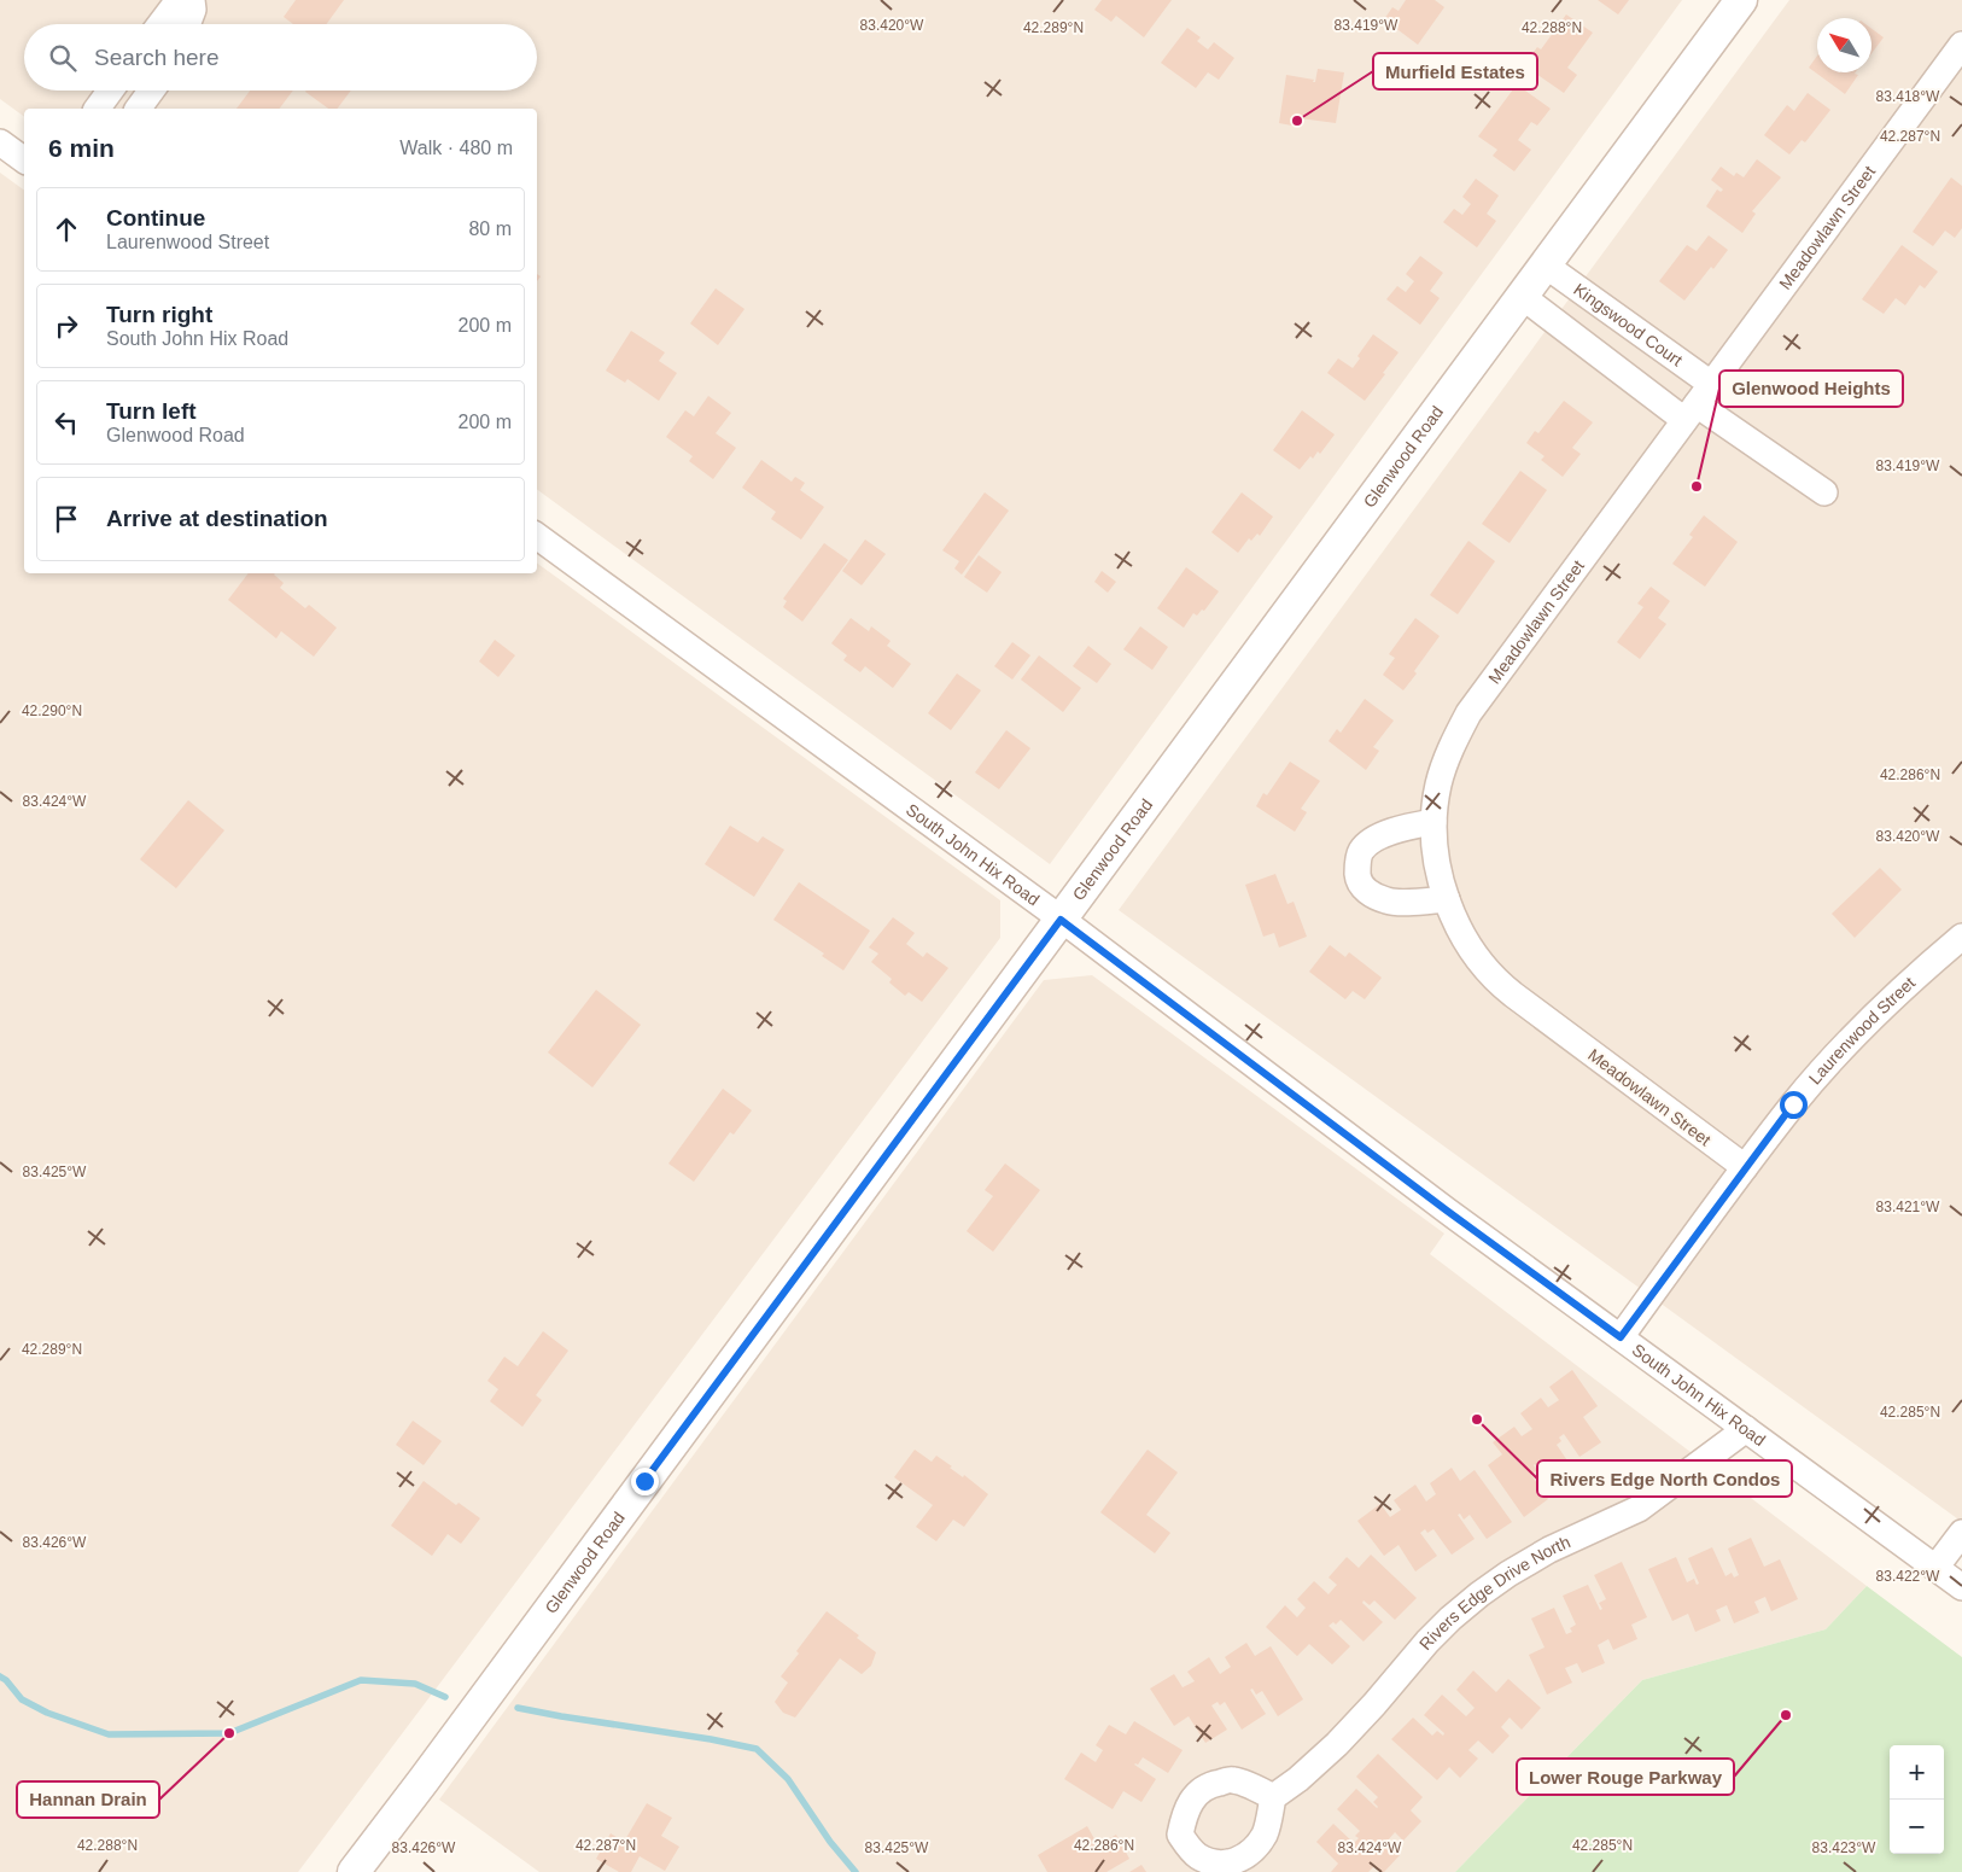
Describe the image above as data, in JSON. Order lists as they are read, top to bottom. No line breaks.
{"streets":{"street":["Meadowlawn Street","Kingswood Court","Glenwood Road","South John Hix Road","Laurenwood Street","Rivers Edge Drive North"]},"crossings":[["Meadowlawn Street","Kingswood Court"],["Meadowlawn Street","Laurenwood Street"],["Kingswood Court","Glenwood Road"],["Glenwood Road","South John Hix Road"],["South John Hix Road","Laurenwood Street"],["South John Hix Road","Rivers Edge Drive North"]],"places":["Murfield Estates","Glenwood Heights","Rivers Edge North Condos","Lower Rouge Parkway","Hannan Drain"],"north":"top left","page":{"search":"Search here","heading":["6 min","Walk · 480 m"],"list":[["Continue","Laurenwood Street","80 m"],["Turn right","South John Hix Road","200 m"],["Turn left","Glenwood Road","200 m"],"Arrive at destination"],"map_buttons":["+","−"]},"coordinates":["83.420°W","83.419°W","42.289°N","42.288°N","83.418°W","42.287°N","42.290°N","42.286°N","83.424°W","83.425°W","83.421°W","42.285°N","83.426°W","83.422°W","83.423°W"]}
